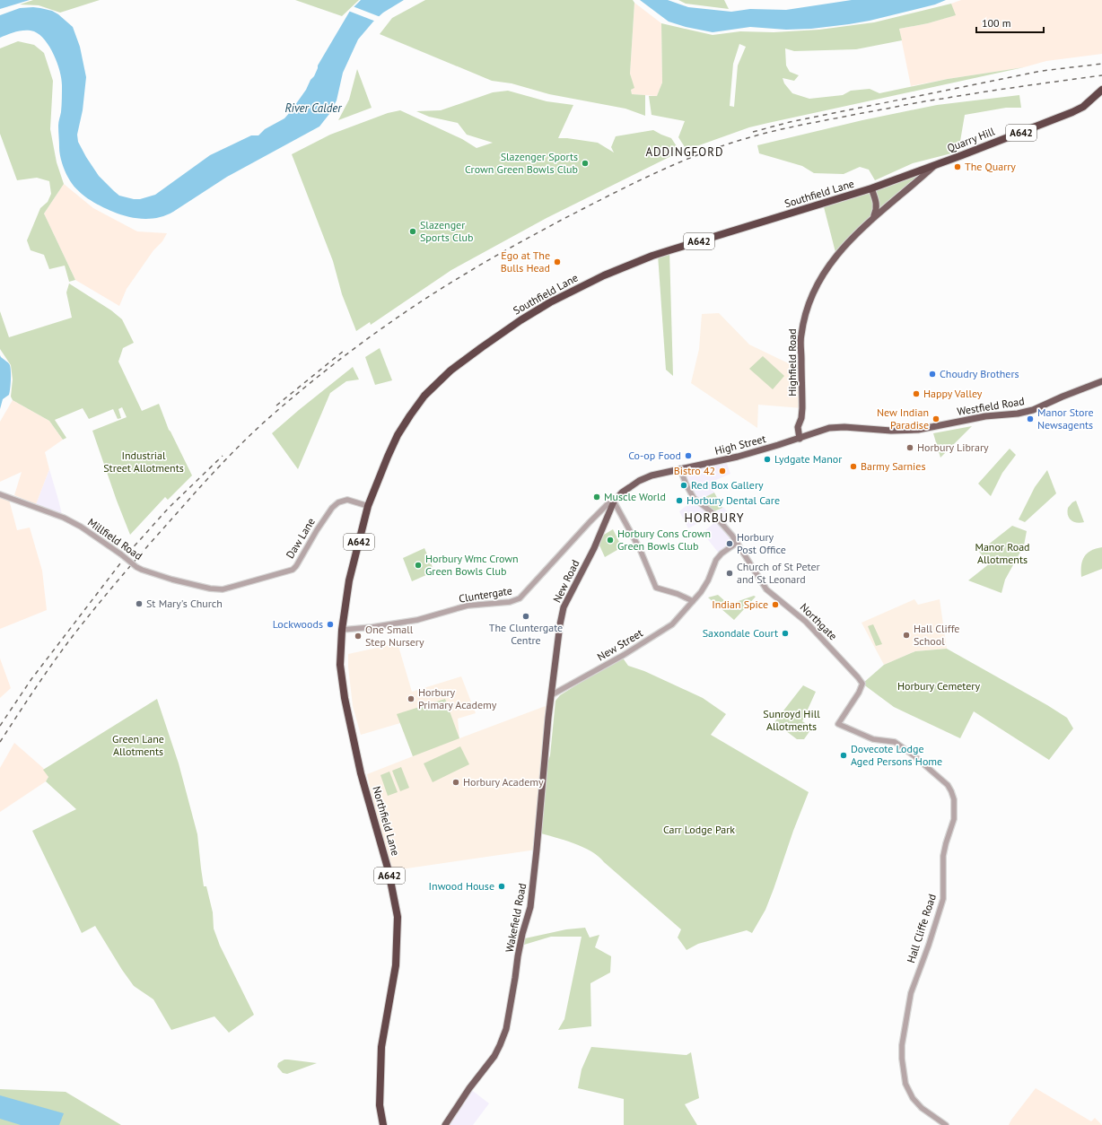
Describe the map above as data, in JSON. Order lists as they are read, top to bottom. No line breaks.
{"streets":{"highway":["A642","Quarry Hill","Southfield Lane","Northfield Lane"],"main road":["Highfield Road","Westfield Road","High Street","New Road","Wakefield Road"],"street":["Daw Lane","Millfield Road","Cluntergate","Northgate","New Street","Hall Cliffe Road"]},"crossings":[["Quarry Hill","Southfield Lane"],["Quarry Hill","Highfield Road"],["Southfield Lane","Daw Lane"],["Southfield Lane","Cluntergate"],["Southfield Lane","Northfield Lane"],["Highfield Road","High Street"],["Westfield Road","High Street"],["High Street","New Road"],["High Street","Cluntergate"],["High Street","Northgate"],["Daw Lane","Millfield Road"],["New Road","Cluntergate"],["New Road","New Street"],["New Road","Wakefield Road"],["Cluntergate","Northfield Lane"],["Northgate","New Street"],["Northgate","Hall Cliffe Road"],["New Street","Wakefield Road"]],"districts":["ADDINGFORD","HORBURY"],"water":["River Calder"],"parks":["Industrial Street Allotments","Manor Road Allotments","Horbury Cemetery","Sunroyd Hill Allotments","Green Lane Allotments","Carr Lodge Park"],"places":["Slazenger Sports Crown Green Bowls Club","The Quarry","Slazenger Sports Club","Ego at The Bulls Head","Choudry Brothers","Happy Valley","New Indian Paradise","Manor Store Newsagents","Horbury Library","Co-op Food","Lydgate Manor","Barmy Sarnies","Bistro 42","Red Box Gallery","Muscle World","Horbury Dental Care","Horbury Cons Crown Green Bowls Club","Horbury Post Office","Horbury Wmc Crown Green Bowls Club","Church of St Peter and St Leonard","St Mary's Church","Indian Spice","The Cluntergate Centre","Lockwoods","Saxondale Court","Hall Cliffe School","One Small Step Nursery","Horbury Primary Academy","Dovecote Lodge Aged Persons Home","Horbury Academy","Inwood House"],"scale_bar":"100 m"}
